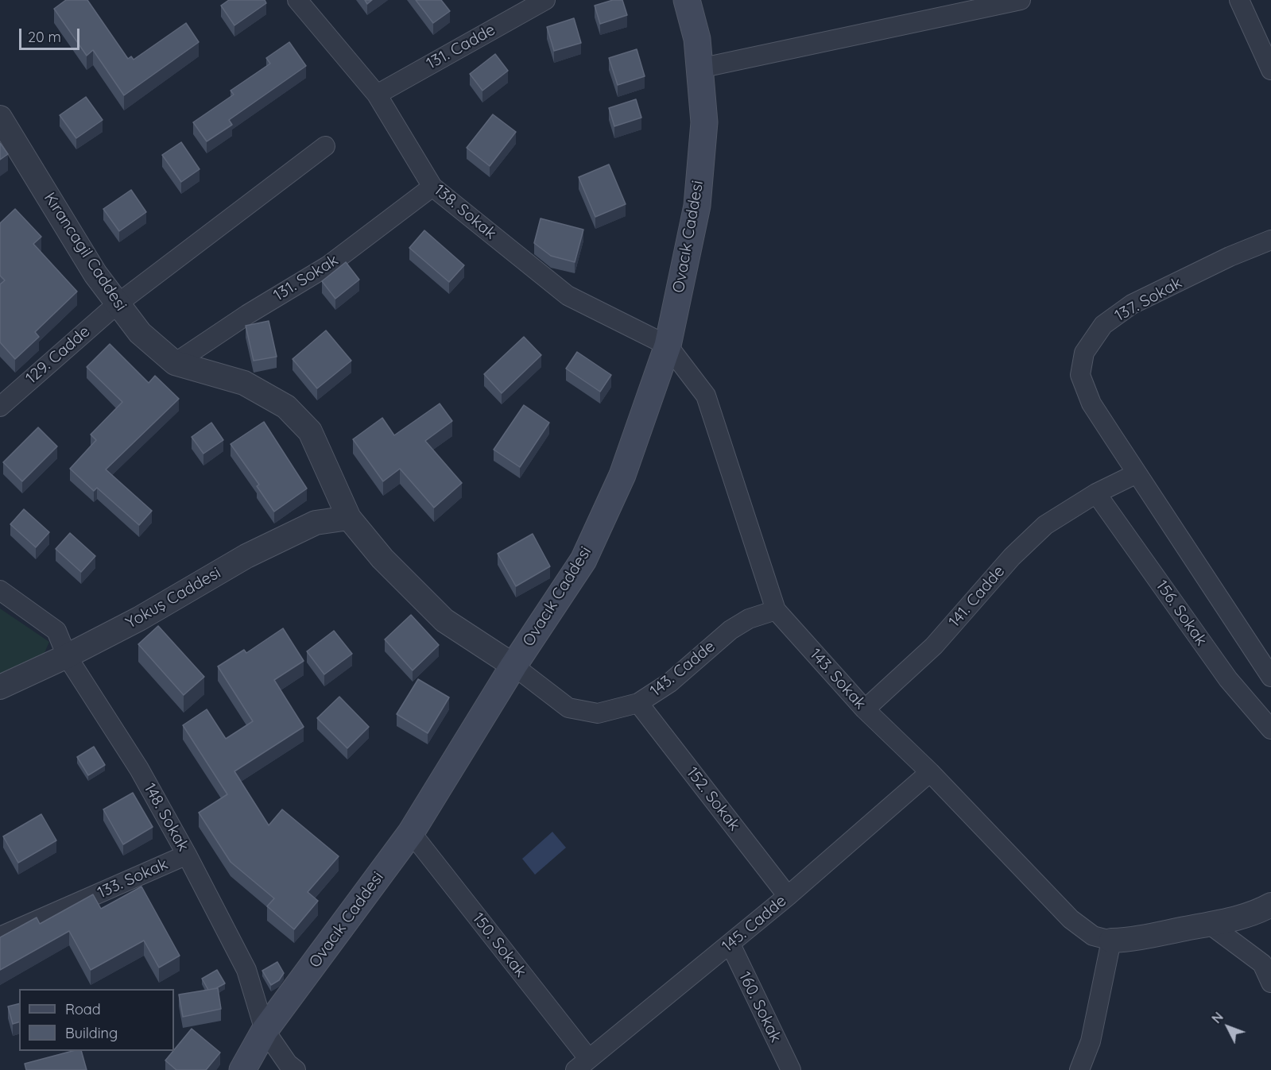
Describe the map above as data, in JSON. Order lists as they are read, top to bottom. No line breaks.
{"streets":{"main road":["Ovacık Caddesi"],"street":["131. Cadde","138. Sokak","Kırancagil Caddesi","131. Sokak","137. Sokak","129. Cadde","141. Cadde","Yokuş Caddesi","156. Sokak","143. Cadde","143. Sokak","152. Sokak","148. Sokak","133. Sokak","145. Cadde","150. Sokak","160. Sokak"]},"crossings":[["131. Cadde","138. Sokak"],["138. Sokak","Ovacık Caddesi"],["138. Sokak","131. Sokak"],["138. Sokak","143. Sokak"],["Ovacık Caddesi","Kırancagil Caddesi"],["Ovacık Caddesi","143. Cadde"],["Ovacık Caddesi","143. Sokak"],["Ovacık Caddesi","148. Sokak"],["Ovacık Caddesi","150. Sokak"],["Kırancagil Caddesi","131. Sokak"],["Kırancagil Caddesi","129. Cadde"],["Kırancagil Caddesi","Yokuş Caddesi"],["Kırancagil Caddesi","143. Cadde"],["137. Sokak","141. Cadde"],["141. Cadde","156. Sokak"],["141. Cadde","143. Sokak"],["Yokuş Caddesi","148. Sokak"],["143. Cadde","143. Sokak"],["143. Cadde","152. Sokak"],["143. Sokak","145. Cadde"],["152. Sokak","145. Cadde"],["148. Sokak","133. Sokak"],["145. Cadde","150. Sokak"],["145. Cadde","160. Sokak"]],"legend":["Road","Building"],"scale_bar":"20 m","north":"top left"}
